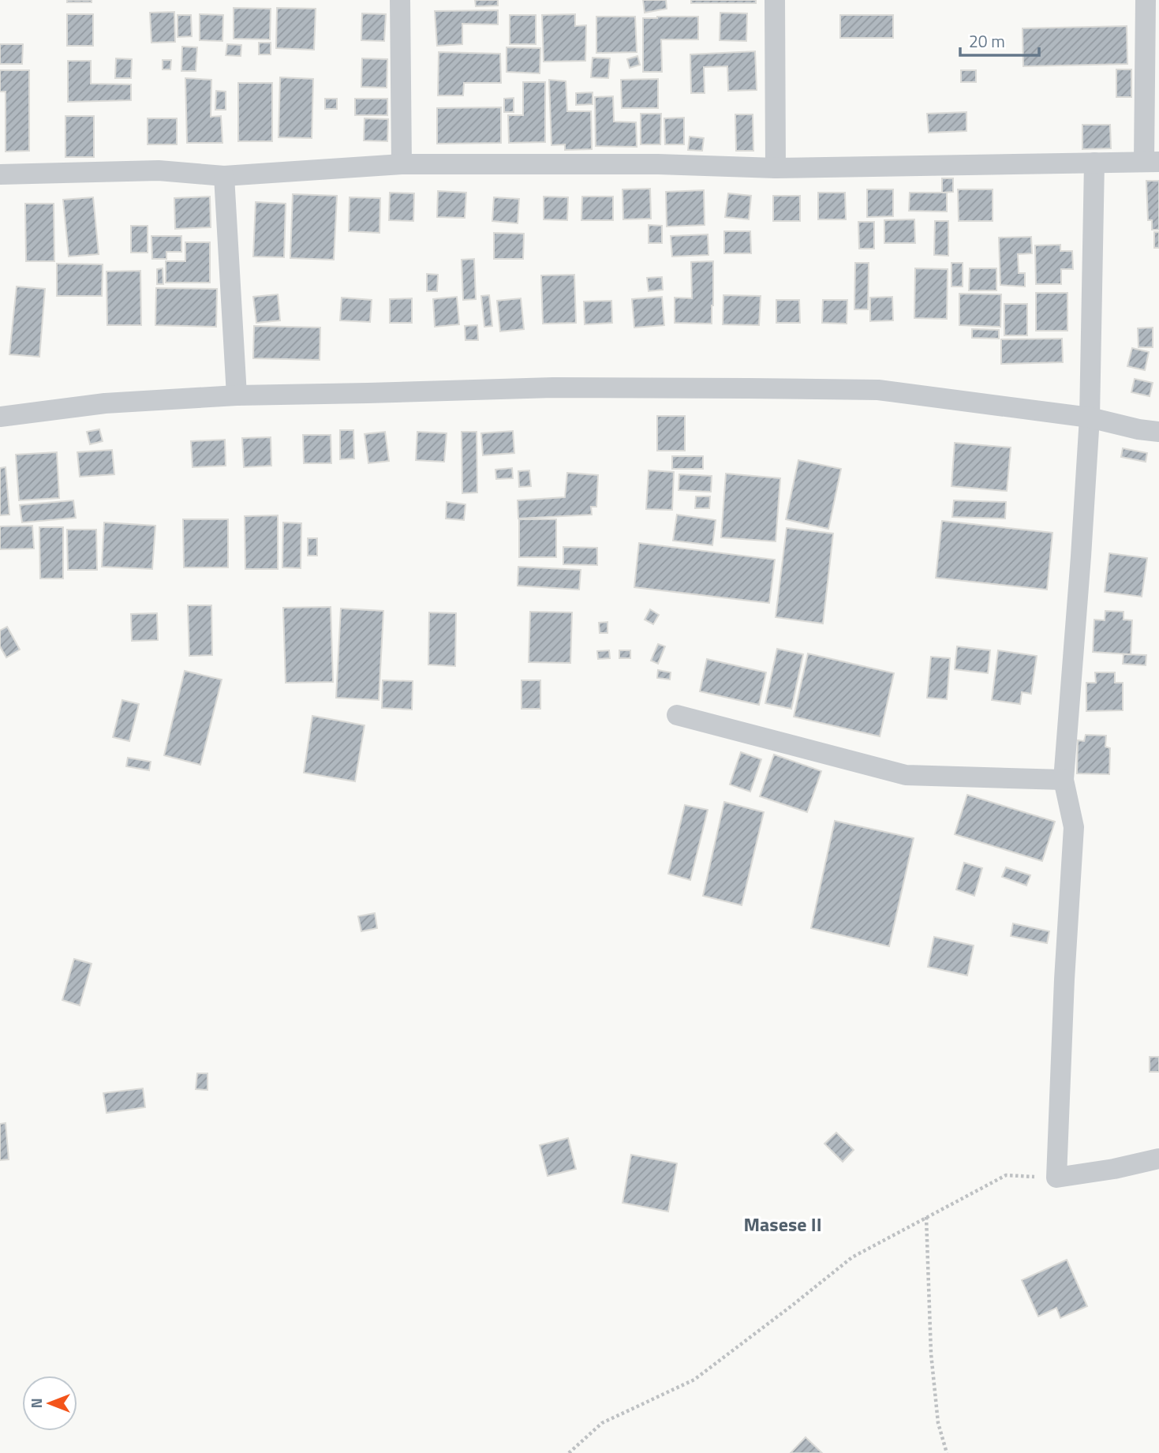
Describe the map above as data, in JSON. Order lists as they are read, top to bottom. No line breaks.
{"districts":["Masese II"],"scale_bar":"20 m","north":"left"}
